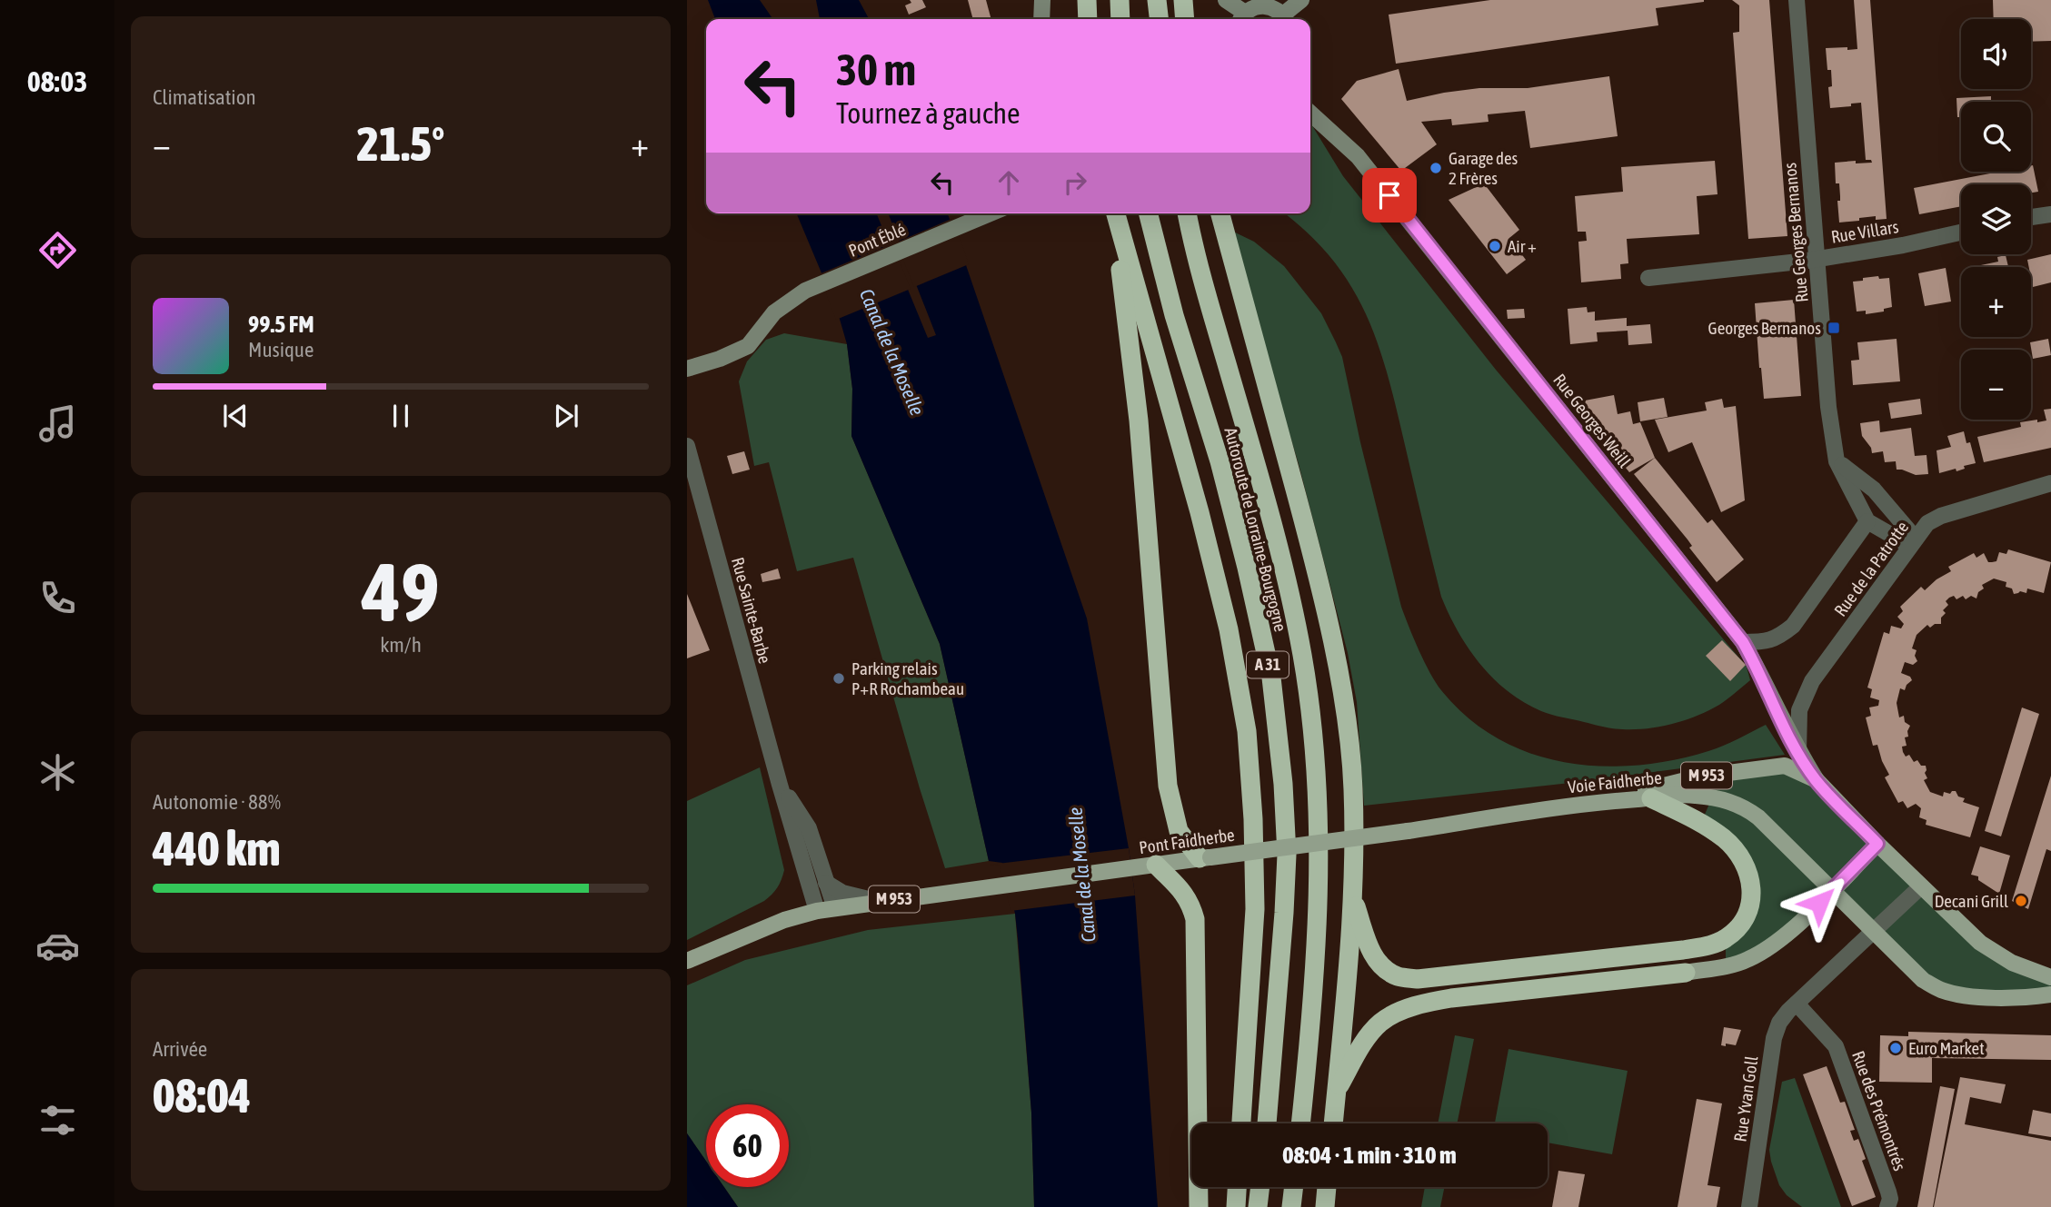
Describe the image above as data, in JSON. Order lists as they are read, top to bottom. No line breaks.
{"streets":{"highway":["Autoroute de Lorraine-Bourgogne","A 31"],"main road":["Pont Éblé","Rue Georges Weill","M 953","Voie Faidherbe","Pont Faidherbe"],"street":["Rue Villars","Rue Georges Bernanos","Rue de la Patrotte","Rue Sainte-Barbe","Rue Yvan Goll","Rue des Prémontrés"]},"crossings":[["Rue Villars","Rue Georges Bernanos"],["Rue Georges Bernanos","Rue de la Patrotte"],["Rue Georges Weill","Rue de la Patrotte"],["Rue Georges Weill","M 953"],["Rue Sainte-Barbe","M 953"],["M 953","Voie Faidherbe"],["M 953","Pont Faidherbe"],["M 953","Rue Yvan Goll"],["Voie Faidherbe","Pont Faidherbe"],["Rue Yvan Goll","Rue des Prémontrés"]],"water":["Canal de la Moselle"],"places":{"other":["Garage des 2 Frères","Air +","Parking relais P+R Rochambeau","Decani Grill","Euro Market"],"transit":["Georges Bernanos"]},"page":{"tabs":"08:03","tile":["Climatisation",["49","km/h"],["Autonomie · 88%","440 km"],["Arrivée","08:04"]],"map_buttons":["+","−"],"turn":["30 m","Tournez à gauche"],"heat":["−","21.5°","+"],"song":["99.5 FM","Musique"],"limit":"60","trip":"08:04 · 1 min · 310 m"}}
